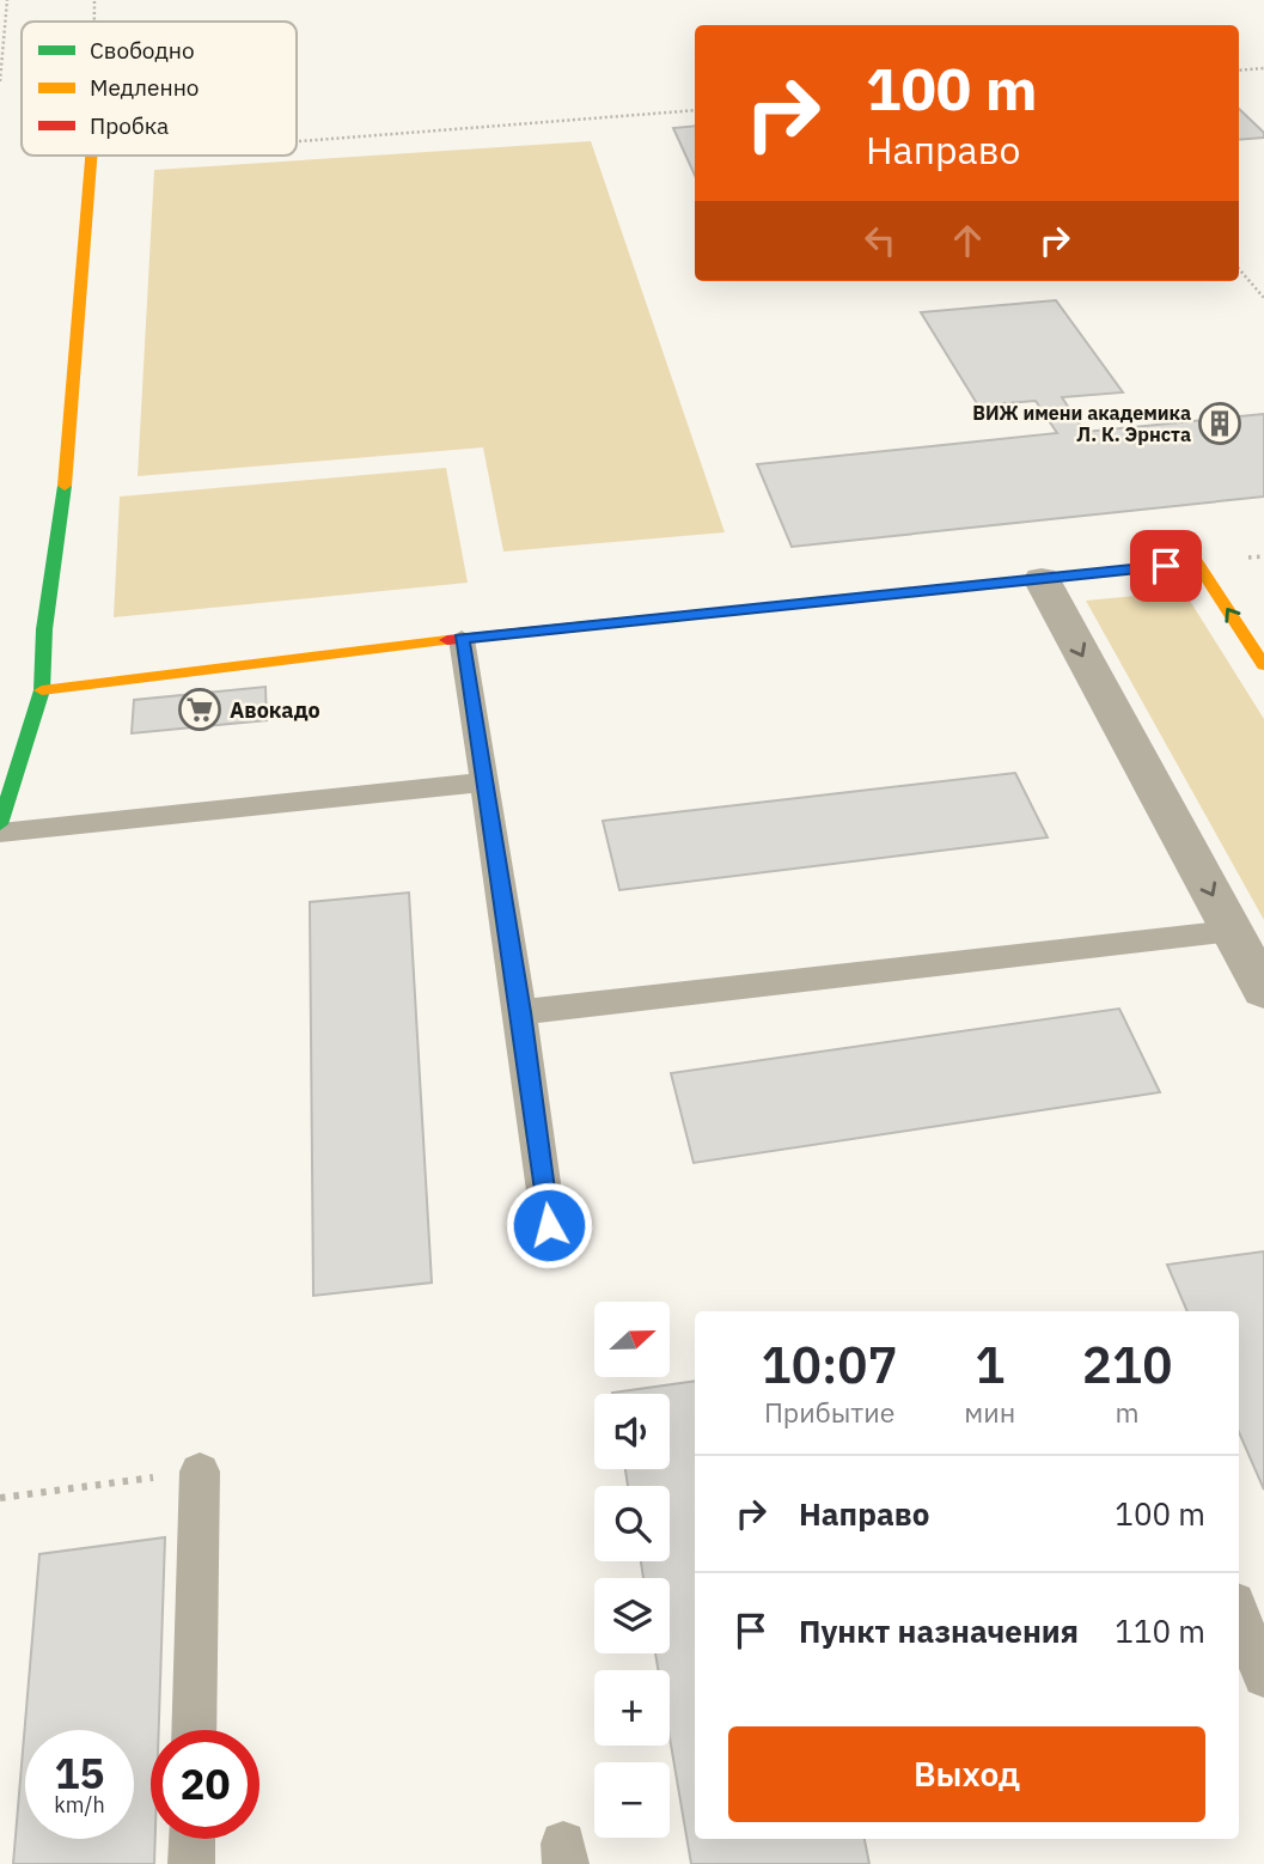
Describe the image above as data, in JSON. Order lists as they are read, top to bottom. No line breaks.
{"places":{"building":["ВИЖ имени академика Л. К. Эрнста"],"supermarket":["Авокадо"]},"legend":["Свободно","Медленно","Пробка"],"north":"right","page":{"turn":["100 m","Направо"],"map_buttons":["+","−"],"eta":["10:07","Прибытие","1","мин","210","m"],"list":[{"name":"Направо","value":"100 m"},{"name":"Пункт назначения","value":"110 m"}],"buttons":"Выход","speed":"15 km/h","limit":"20"}}
